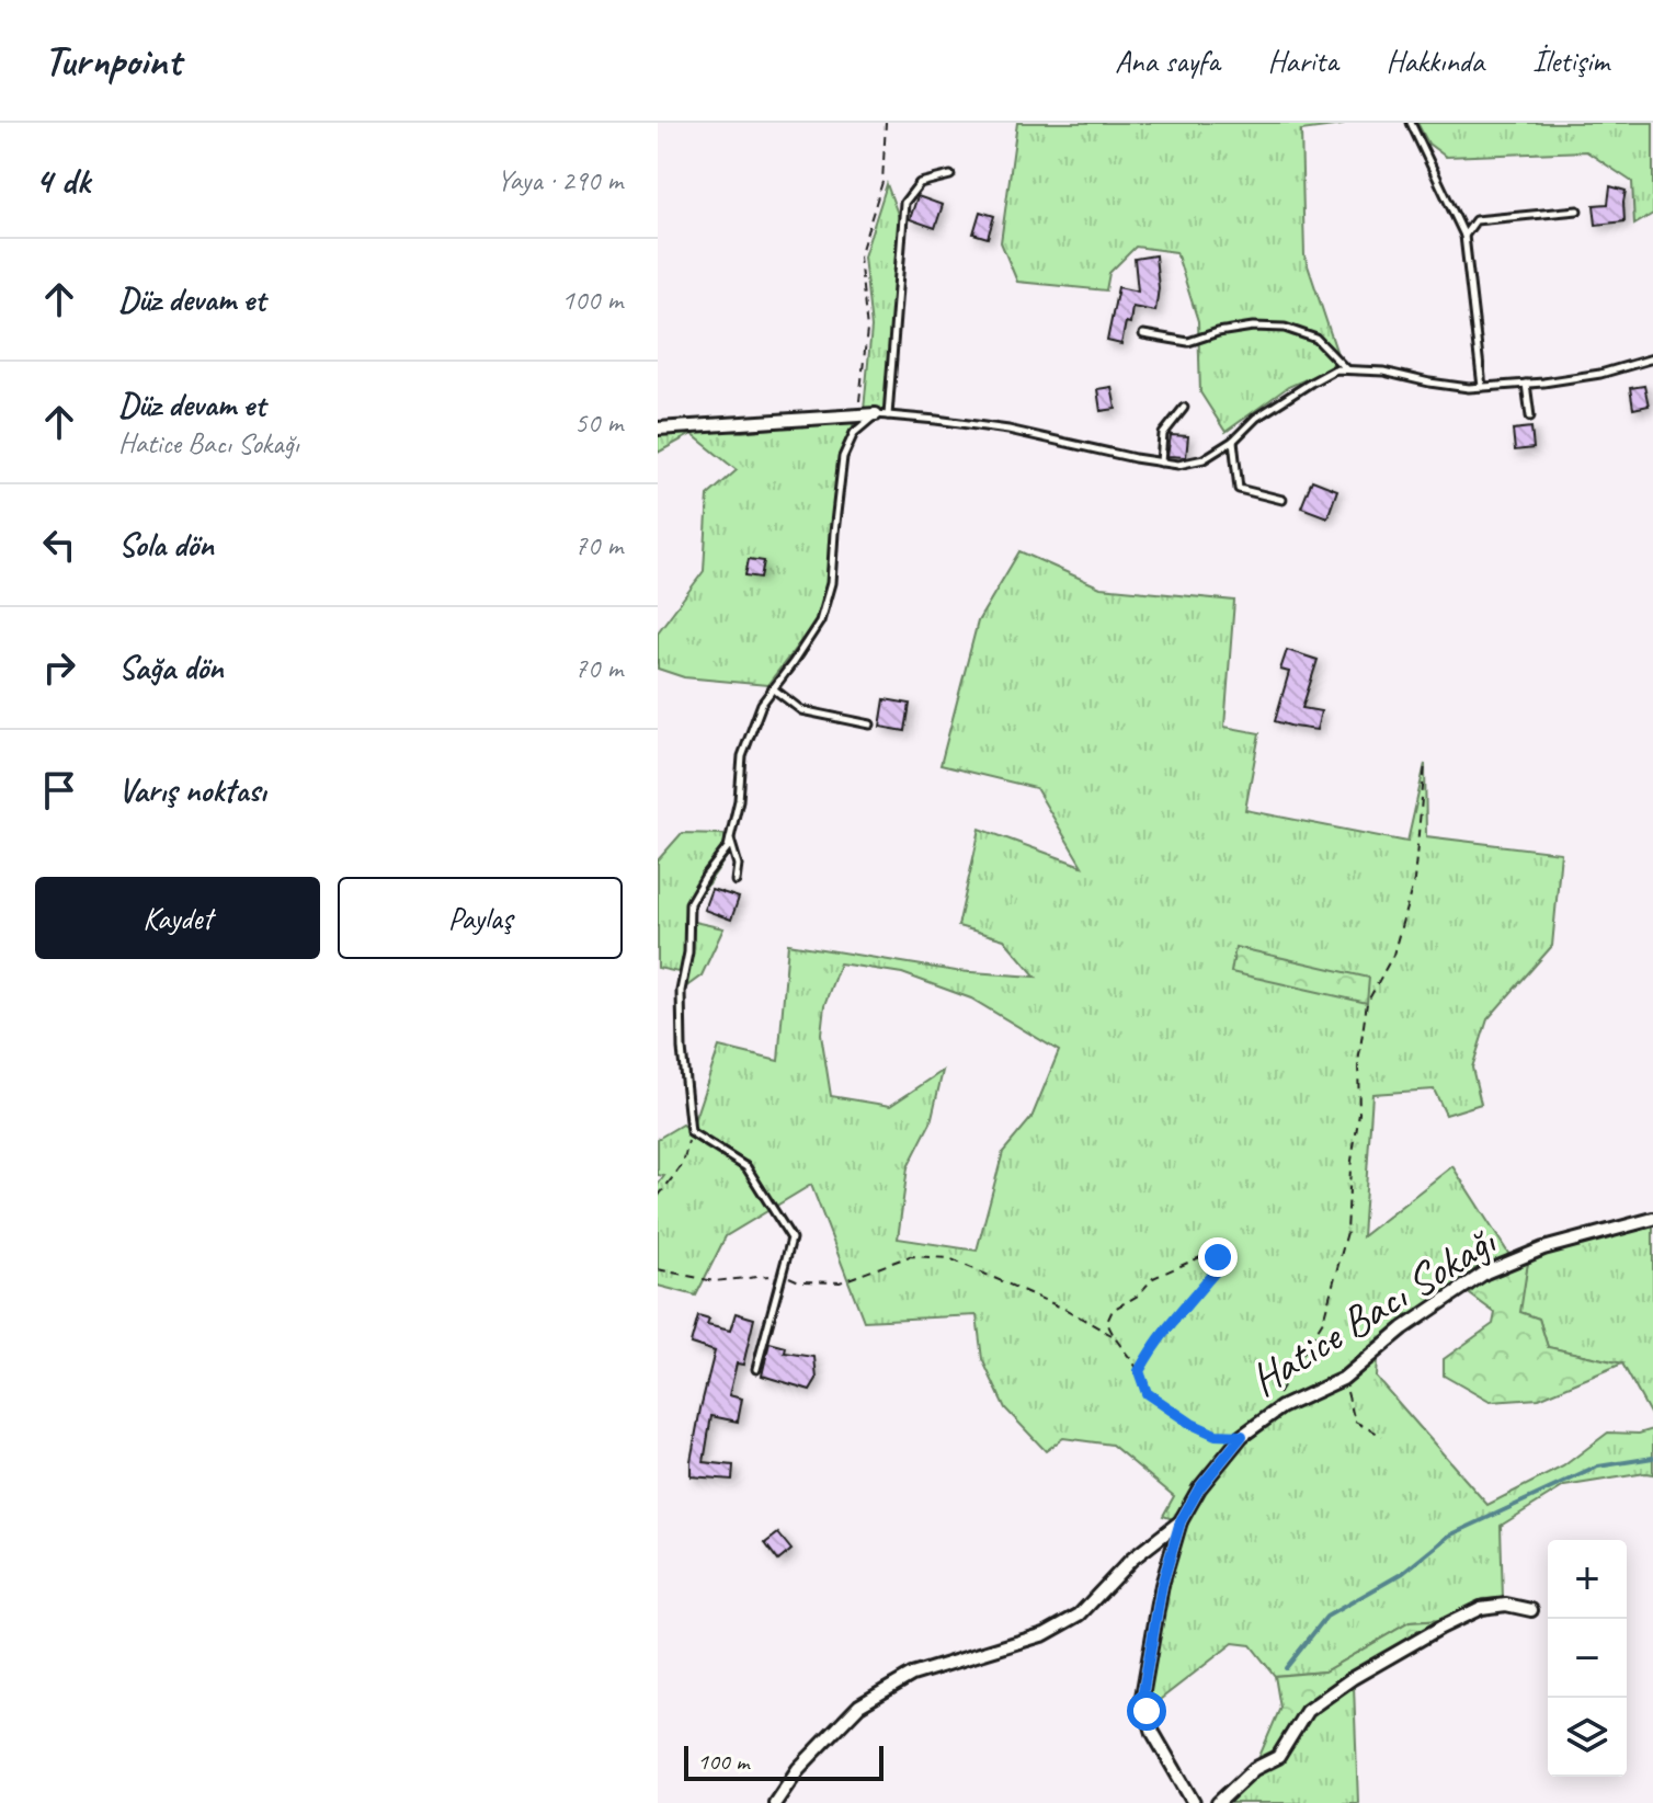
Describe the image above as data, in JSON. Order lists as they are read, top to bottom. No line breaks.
{"streets":{"street":["Hatice Bacı Sokağı"]},"scale_bar":"100 m","page":{"header":"Turnpoint","nav":["Ana sayfa","Harita","Hakkında","İletişim"],"heading":["4 dk","Yaya · 290 m"],"list":[["Düz devam et","100 m"],["Düz devam et","Hatice Bacı Sokağı","50 m"],["Sola dön","70 m"],["Sağa dön","70 m"],"Varış noktası"],"buttons":["Kaydet","Paylaş"],"map_buttons":["+","−"],"scale":"100 m"}}
